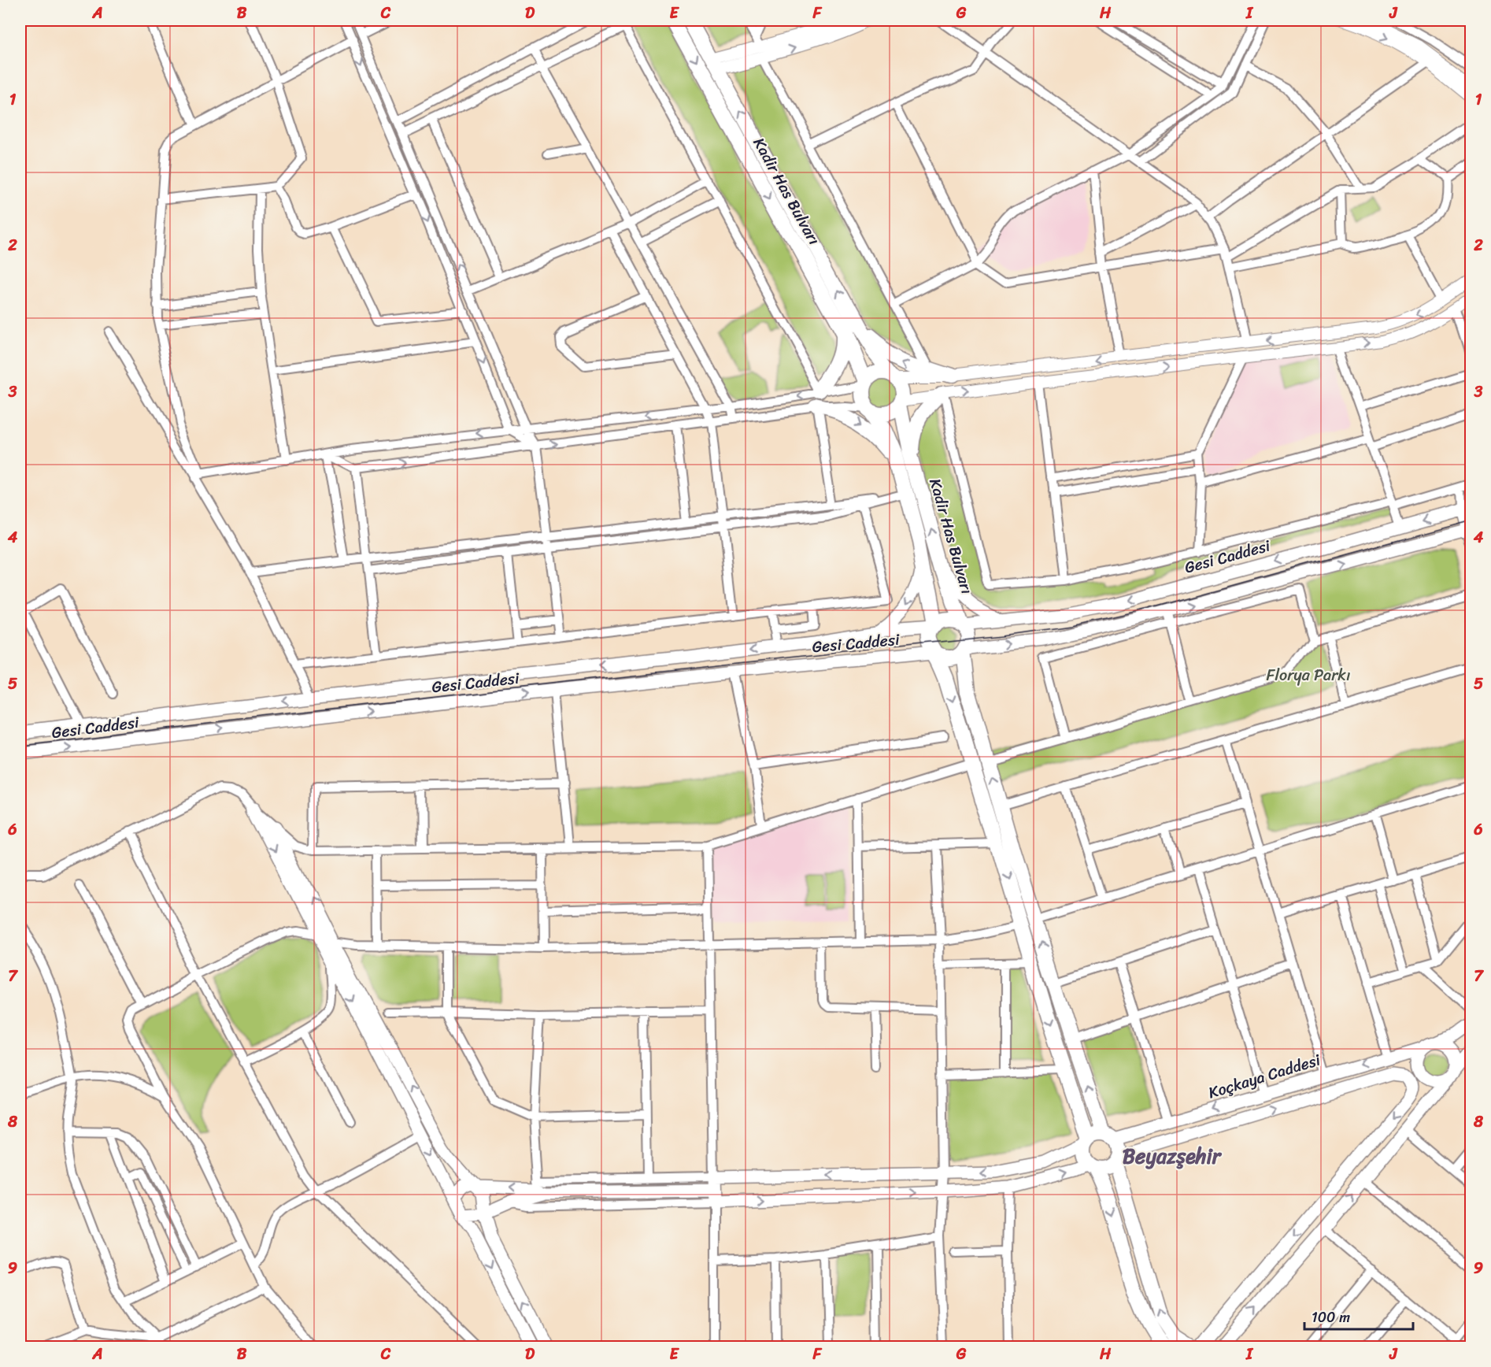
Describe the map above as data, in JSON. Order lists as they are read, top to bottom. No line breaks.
{"streets":{"highway":["Kadir Has Bulvarı"],"main road":["Gesi Caddesi","Koçkaya Caddesi"]},"crossings":[["Kadir Has Bulvarı","Gesi Caddesi"]],"districts":["Beyazşehir"],"parks":["Florya Parkı"],"scale_bar":"100 m","grid":{"columns":["A","B","C","D","E","F","G","H","I","J"],"rows":["1","2","3","4","5","6","7","8","9"]}}
